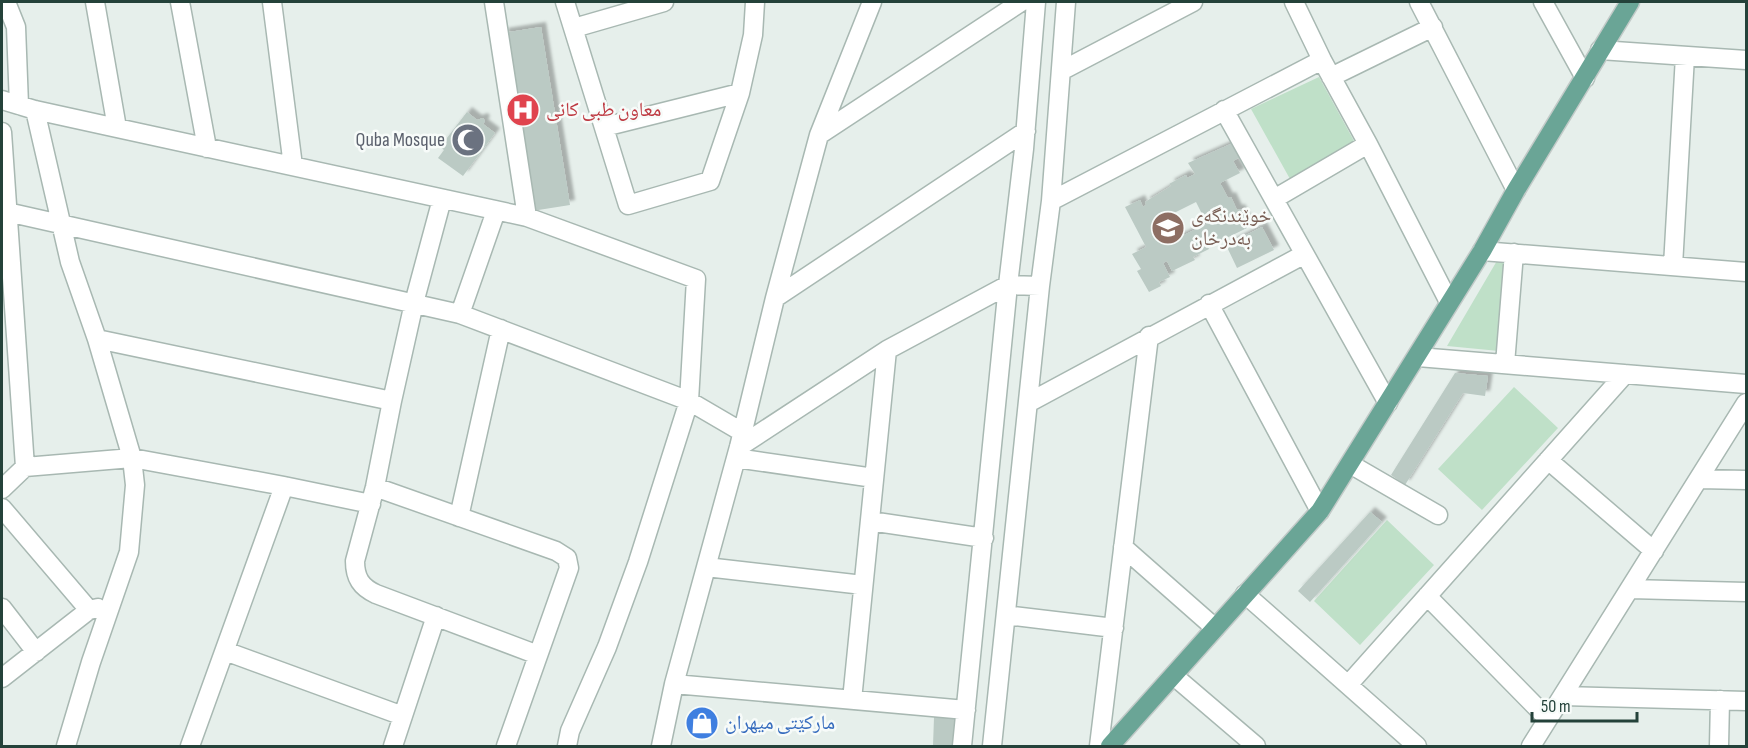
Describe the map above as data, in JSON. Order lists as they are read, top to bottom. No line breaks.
{"places":{"hospital":["معاون طبی کانی"],"mosque":["Quba Mosque"],"school or university":["خوێندنگەی بەدرخان"],"shop":["مارکێتی میهران"]},"scale_bar":"50 m"}
